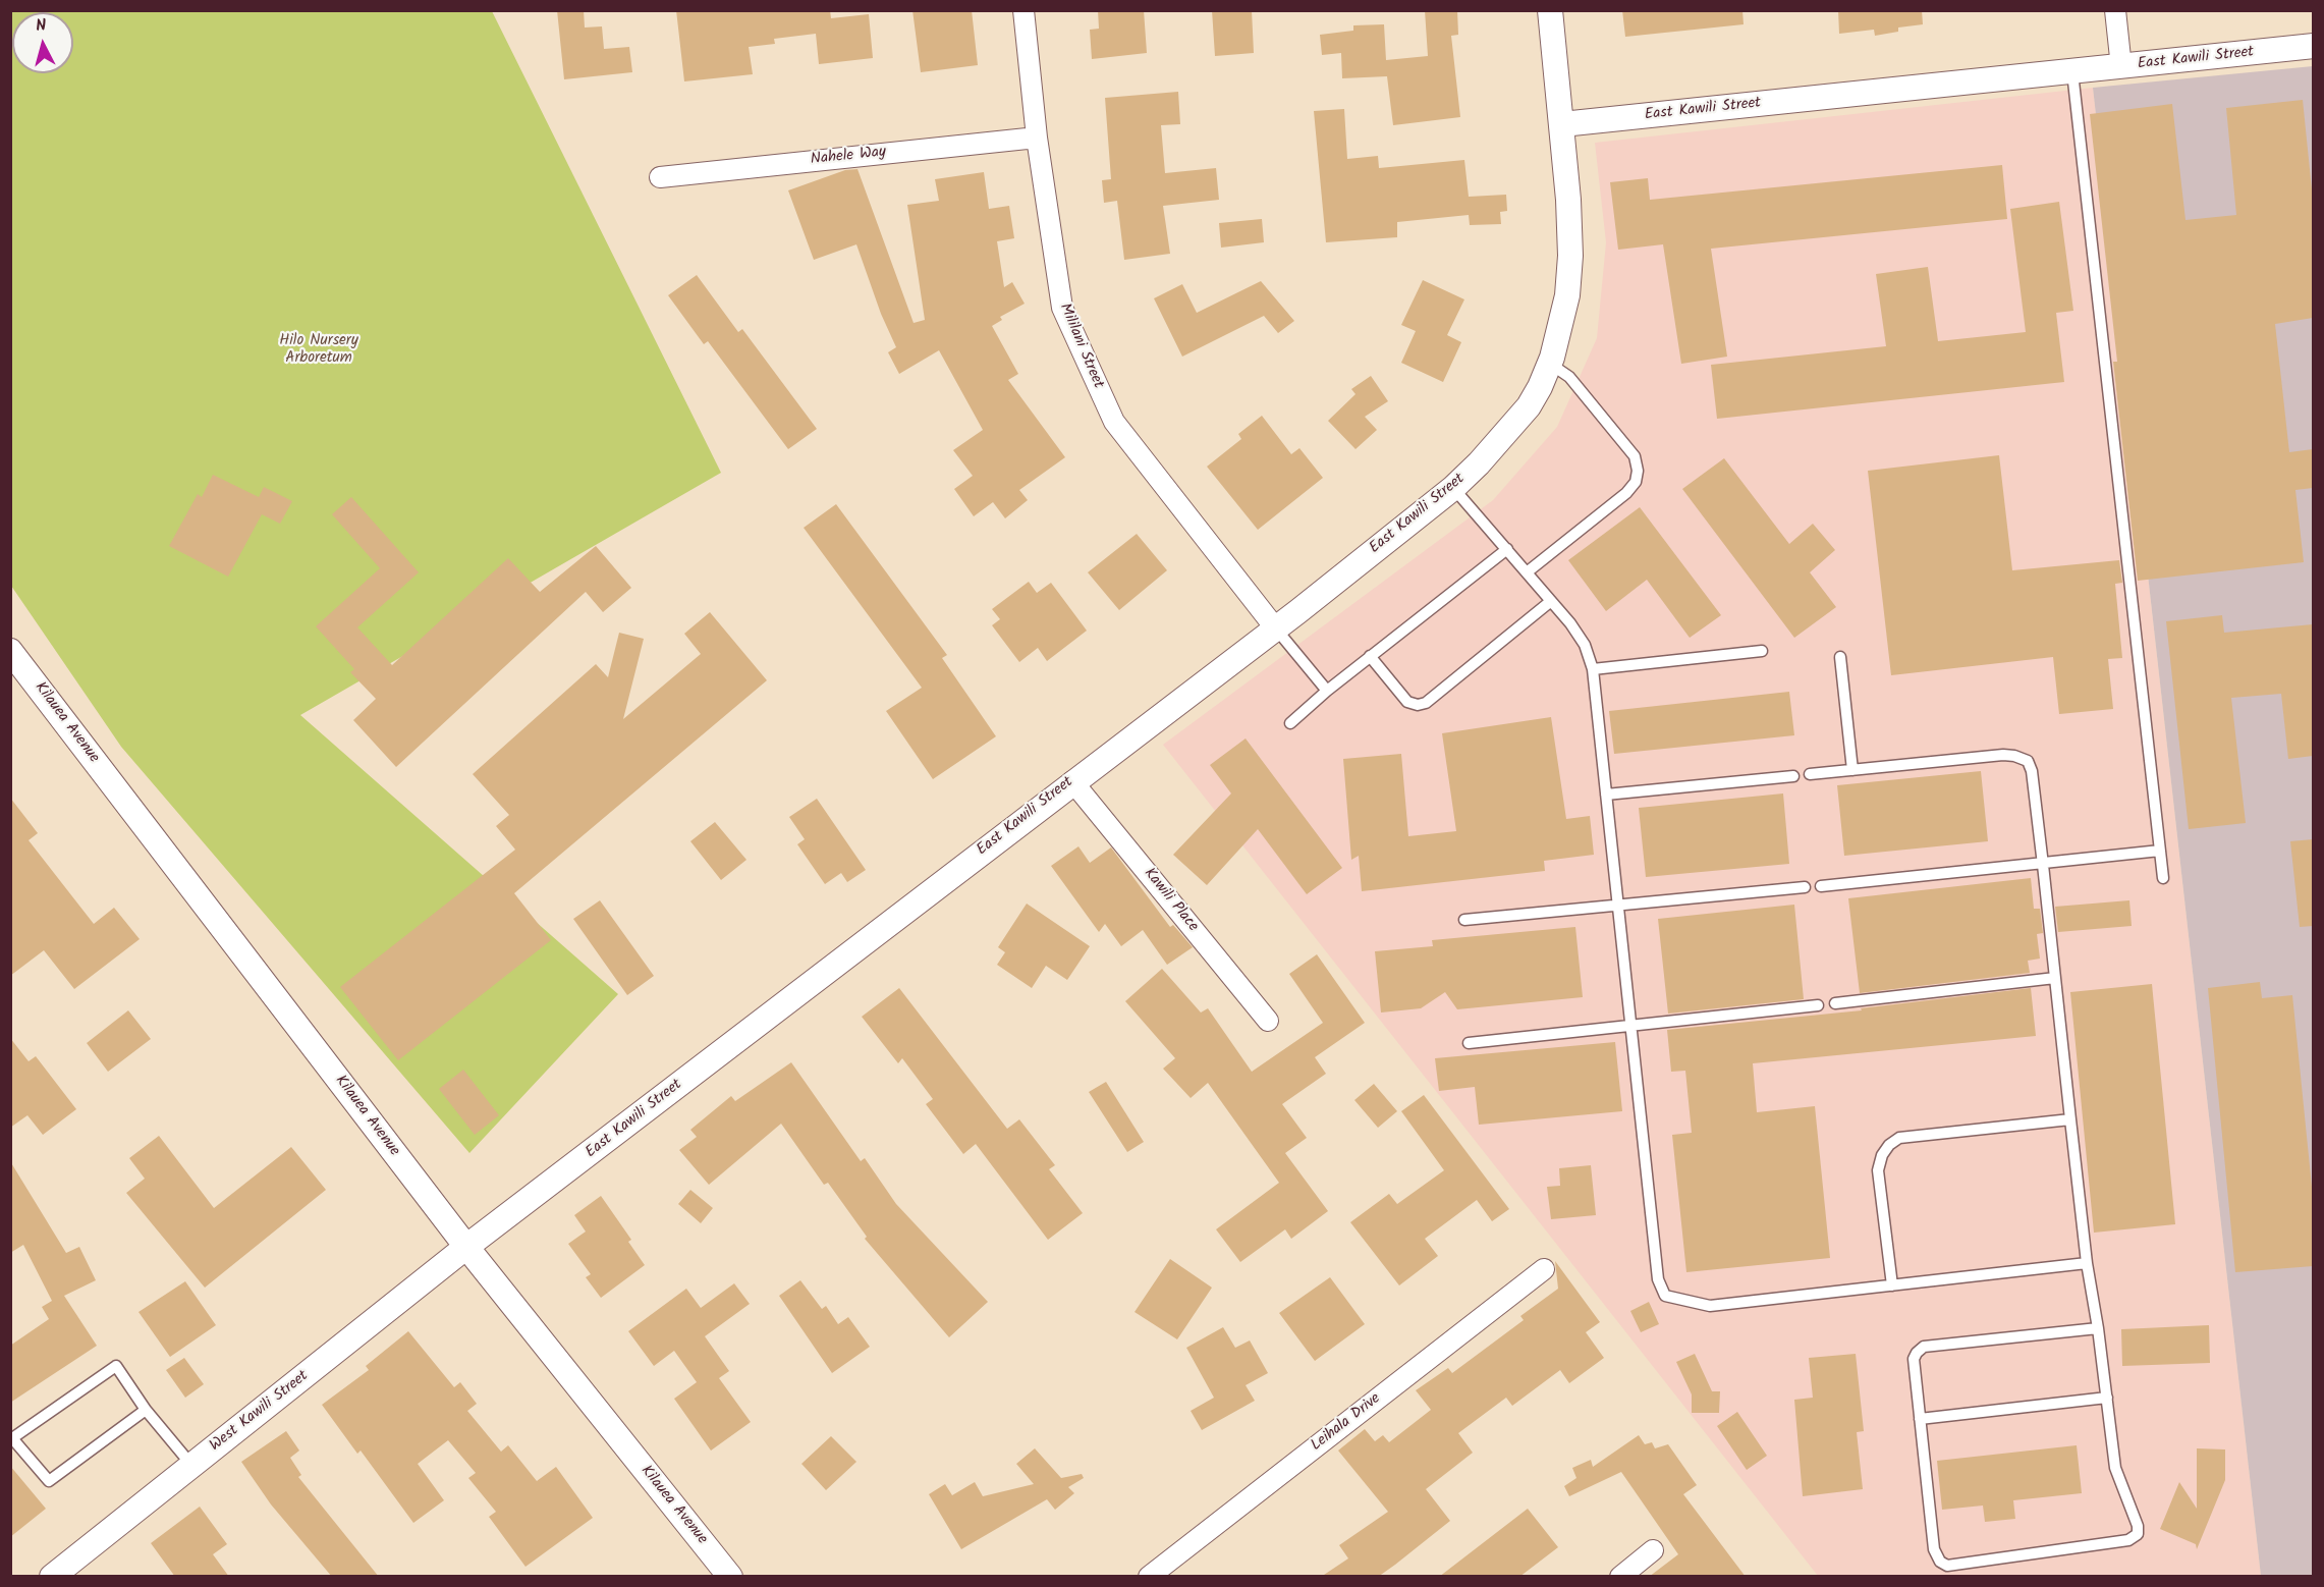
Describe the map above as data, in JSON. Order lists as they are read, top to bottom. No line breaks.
{"streets":{"street":["East Kawili Street","Nahele Way","Mililani Street","Kilauea Avenue","Kawili Place","West Kawili Street","Leihala Drive"]},"crossings":[["East Kawili Street","Mililani Street"],["East Kawili Street","Kilauea Avenue"],["East Kawili Street","Kawili Place"],["East Kawili Street","West Kawili Street"],["Nahele Way","Mililani Street"],["Kilauea Avenue","West Kawili Street"]],"parks":["Hilo Nursery Arboretum"],"north":"top"}
